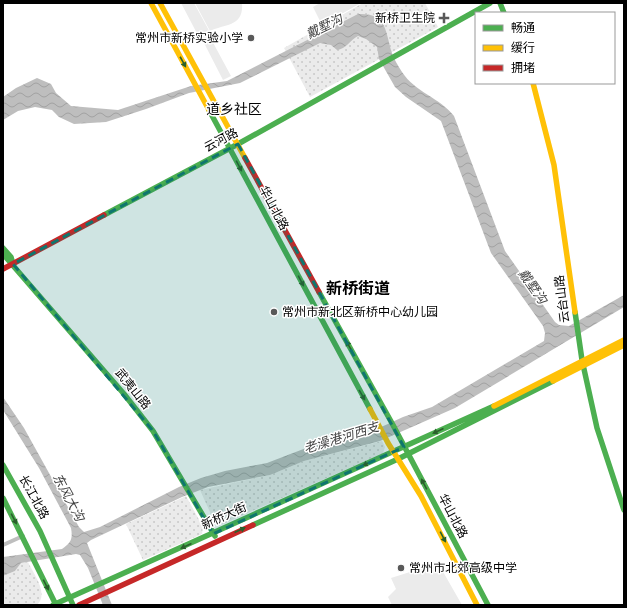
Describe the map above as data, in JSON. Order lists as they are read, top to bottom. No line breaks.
{"streets":{"street":["云河路","华山北路","云台山路","武夷山路","长江北路","新桥大街"]},"crossings":[["云河路","华山北路"],["云河路","武夷山路"],["华山北路","新桥大街"],["云台山路","新桥大街"],["武夷山路","新桥大街"],["长江北路","新桥大街"]],"districts":["道乡社区","新桥街道"],"water":["戴墅沟","老澡港河西支","东风大沟"],"places":{"health":["新桥卫生院"],"other":["常州市新桥实验小学","常州市新北区新桥中心幼儿园","常州市北郊高级中学"]},"legend":["畅通","缓行","拥堵"]}
